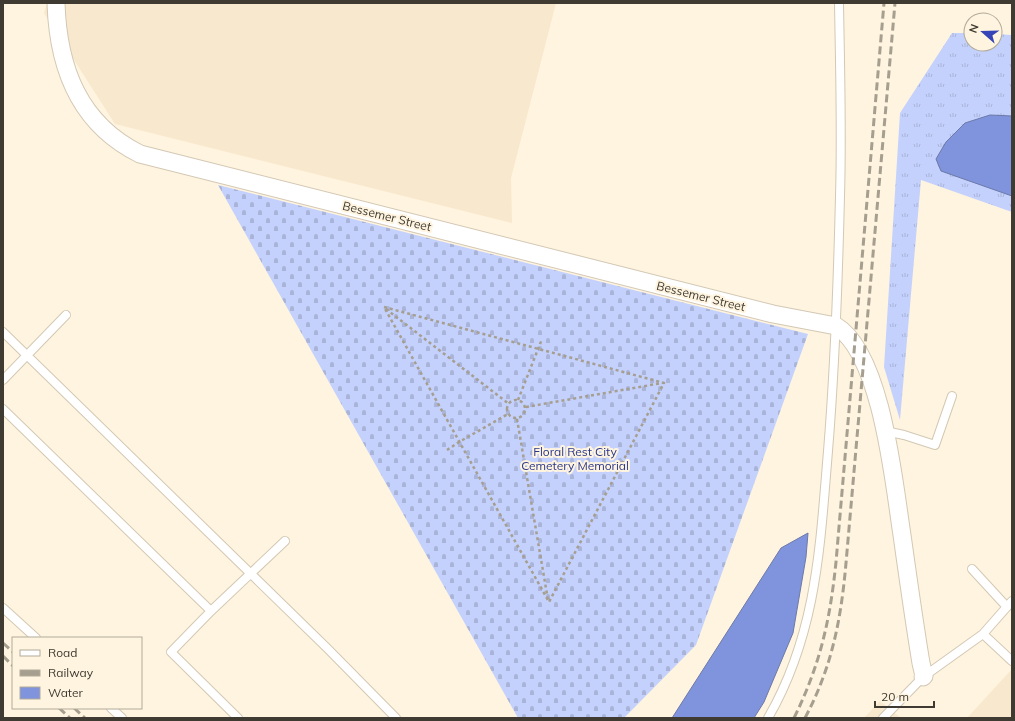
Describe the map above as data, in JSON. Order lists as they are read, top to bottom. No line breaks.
{"streets":{"street":["Bessemer Street"]},"parks":["Floral Rest City Cemetery Memorial"],"legend":["Road","Railway","Water"],"scale_bar":"20 m","north":"left"}
